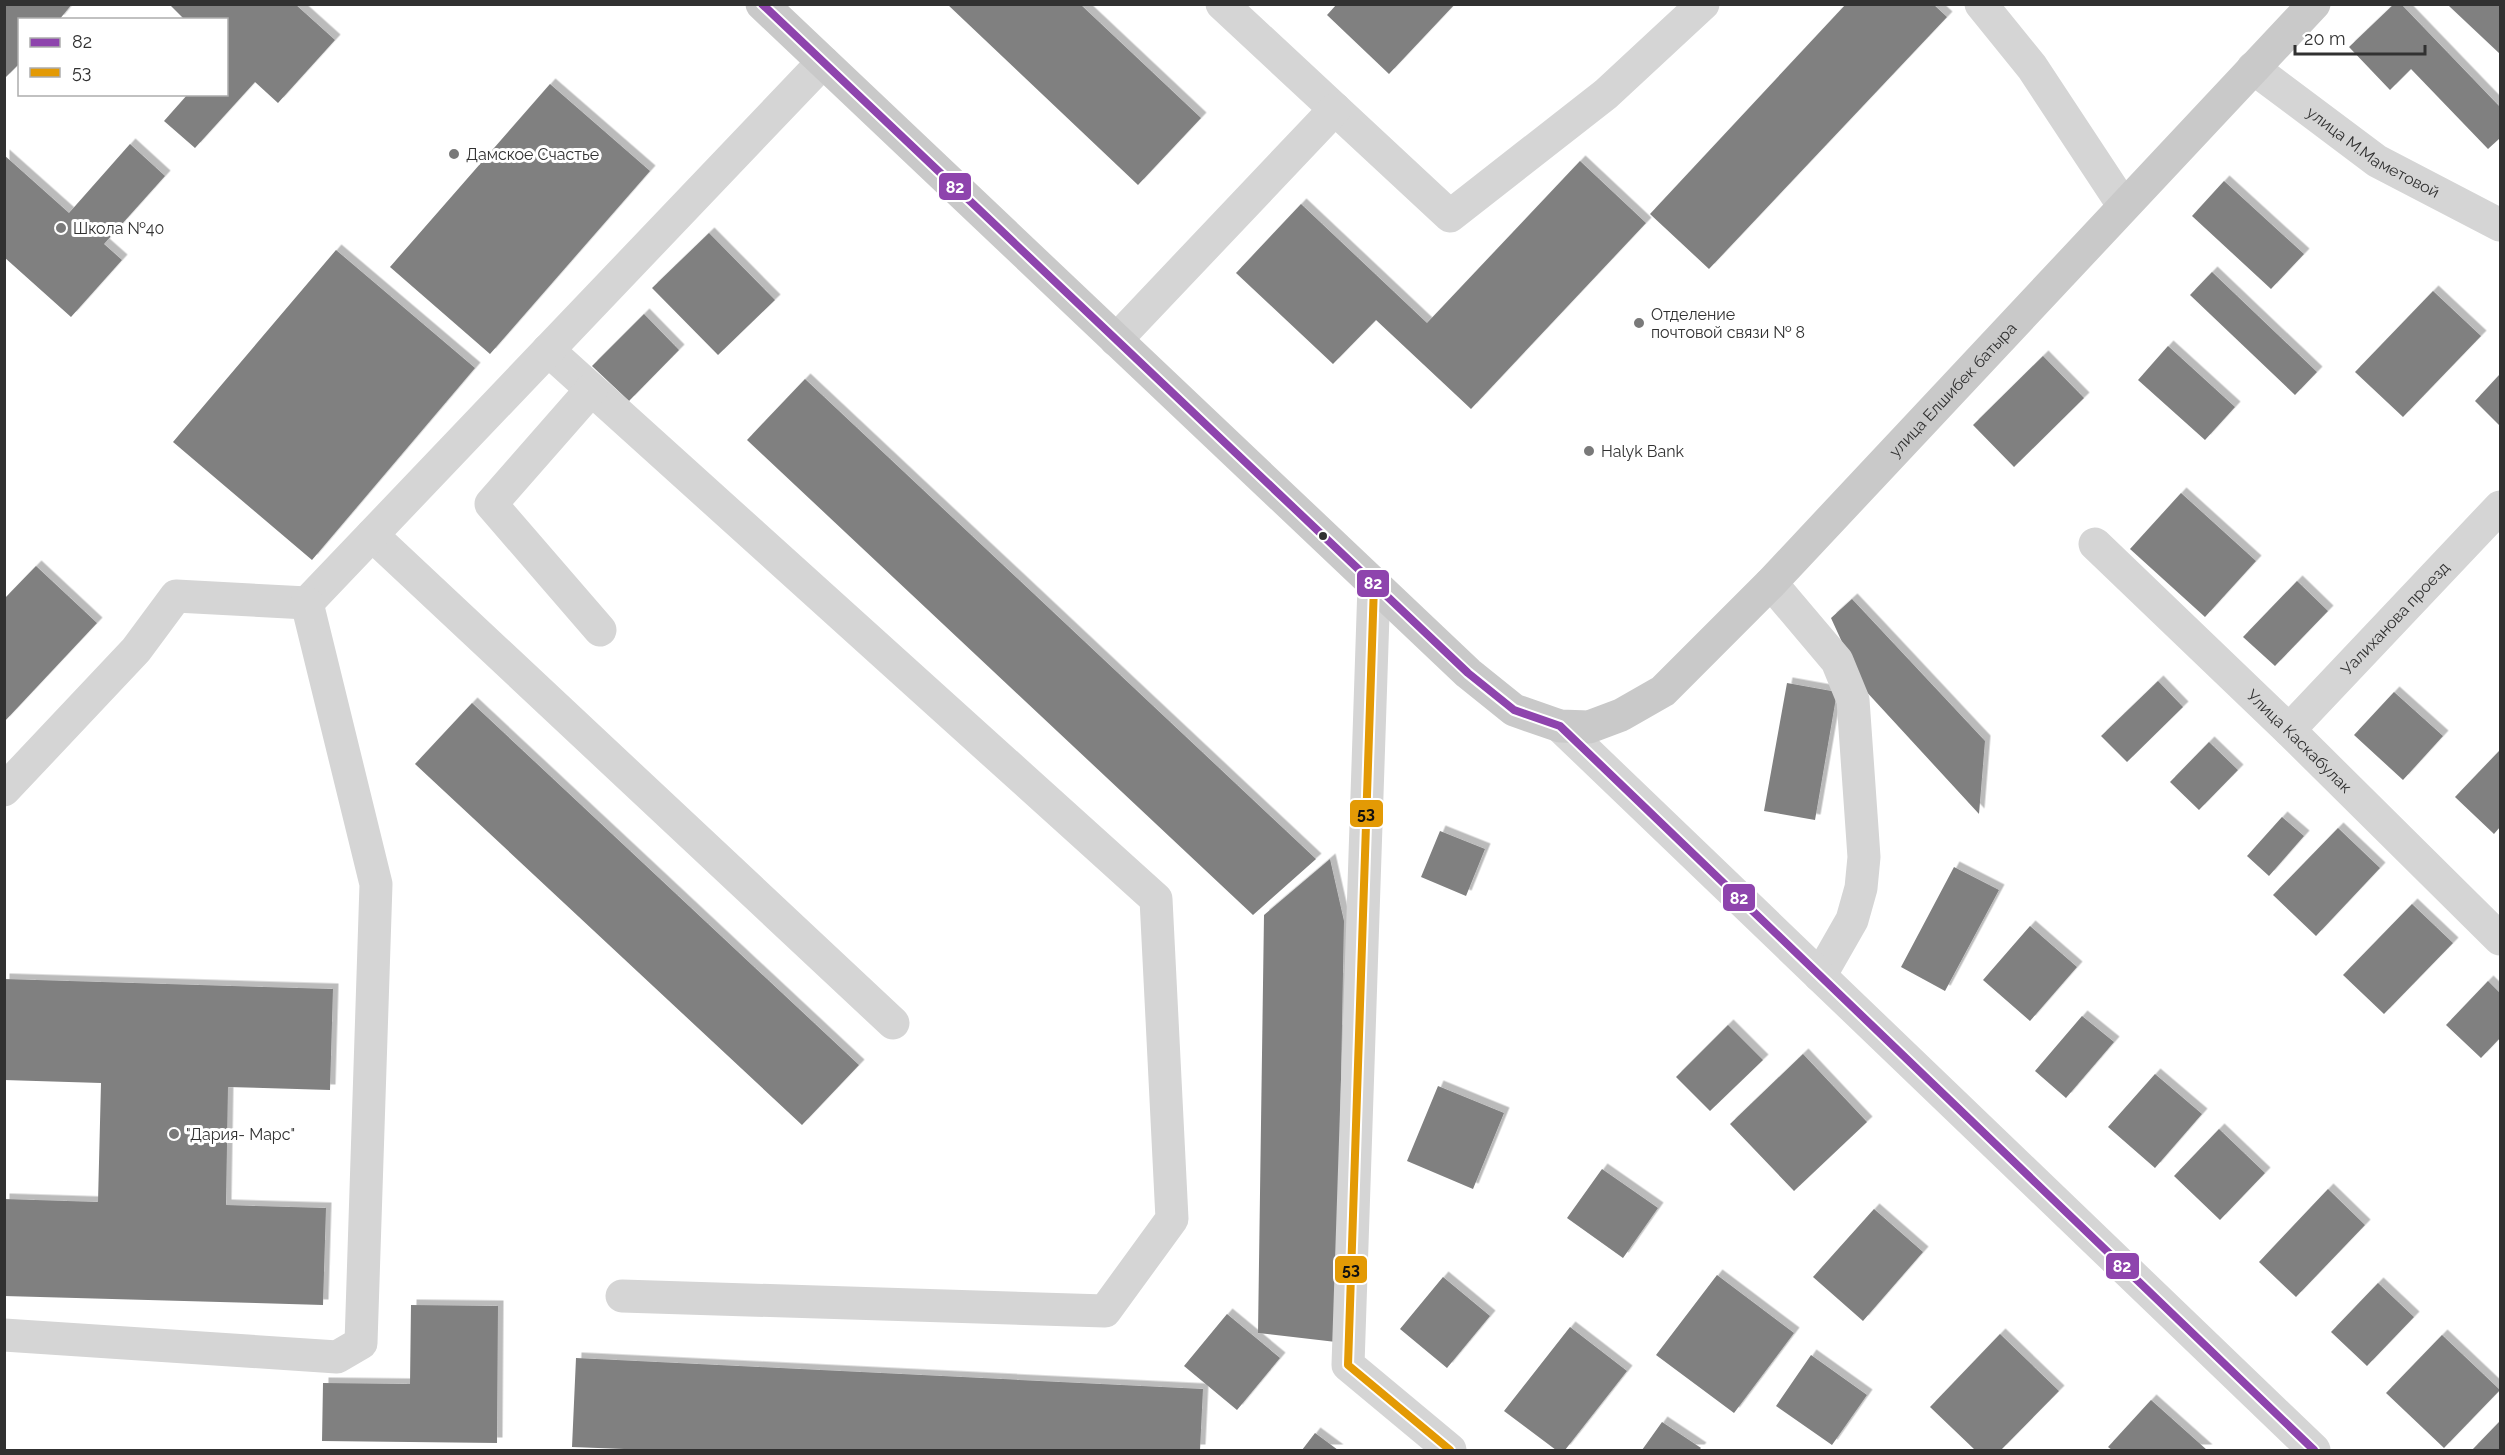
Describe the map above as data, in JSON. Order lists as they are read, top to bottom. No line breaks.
{"streets":{"main road":["улица Елшибек батыра"],"street":["улица М.Маметовой","Уалиханова проезд","Улица Каскабулак"]},"crossings":[["улица М.Маметовой","улица Елшибек батыра"],["Уалиханова проезд","Улица Каскабулак"]],"places":["Дамское Счастье","Школа №40","Отделение почтовой связи № 8","Halyk Bank","\"Дария- Марс\""],"lines":["transit line 82","transit line 53"],"legend":["82","53"],"scale_bar":"20 m"}
